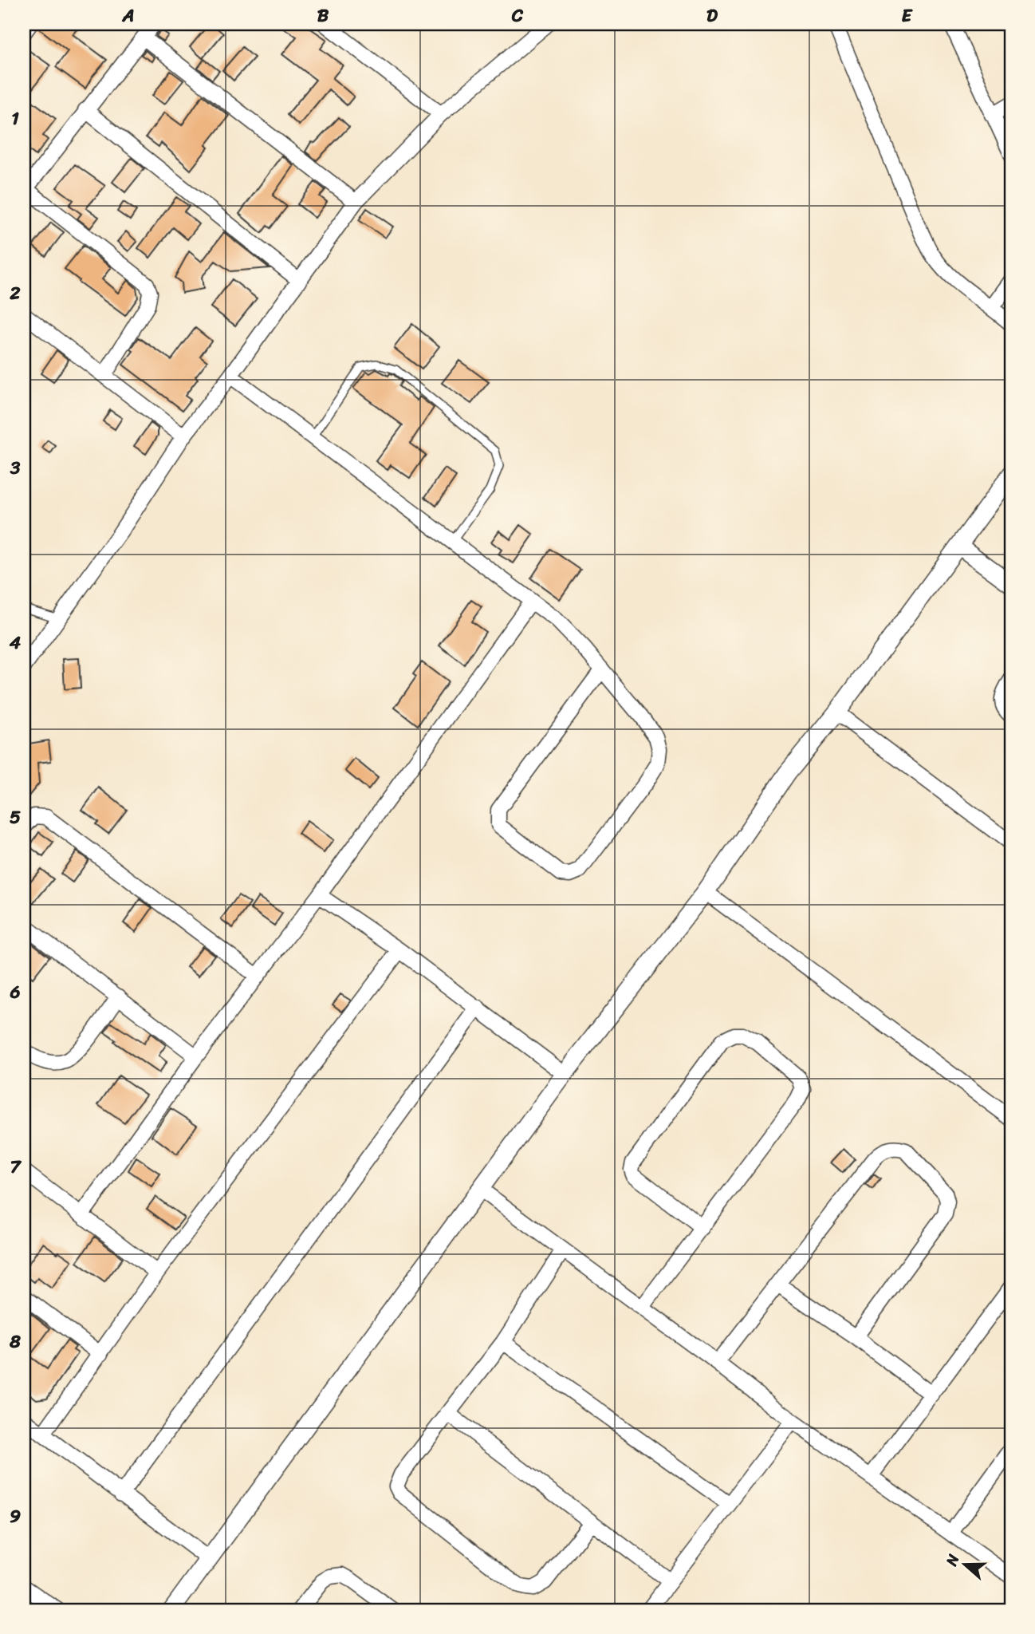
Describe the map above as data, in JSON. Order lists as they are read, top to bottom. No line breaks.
{"north":"left","grid":{"columns":["A","B","C","D","E"],"rows":["1","2","3","4","5","6","7","8","9"]}}
